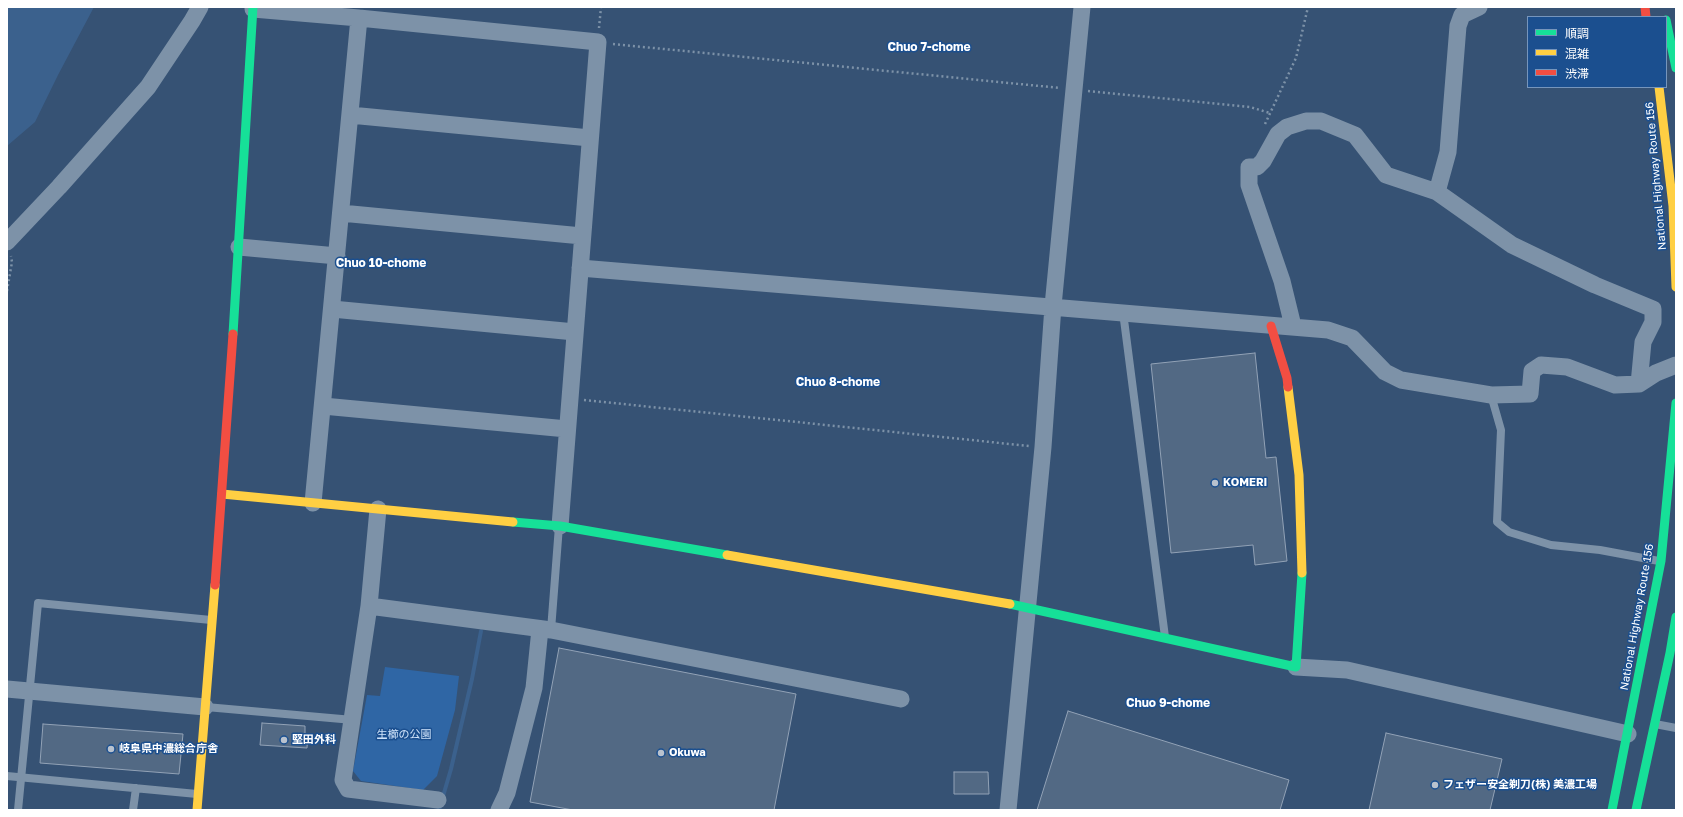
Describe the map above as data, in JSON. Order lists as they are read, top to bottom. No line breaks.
{"streets":{"main road":["National Highway Route 156"]},"districts":["Chuo 7-chome","Chuo 10-chome","Chuo 8-chome","Chuo 9-chome"],"parks":["生櫛の公園"],"places":["KOMERI","堅田外科","岐阜県中濃総合庁舎","Okuwa","フェザー安全剃刀(株) 美濃工場"],"legend":["順調","混雑","渋滞"]}
